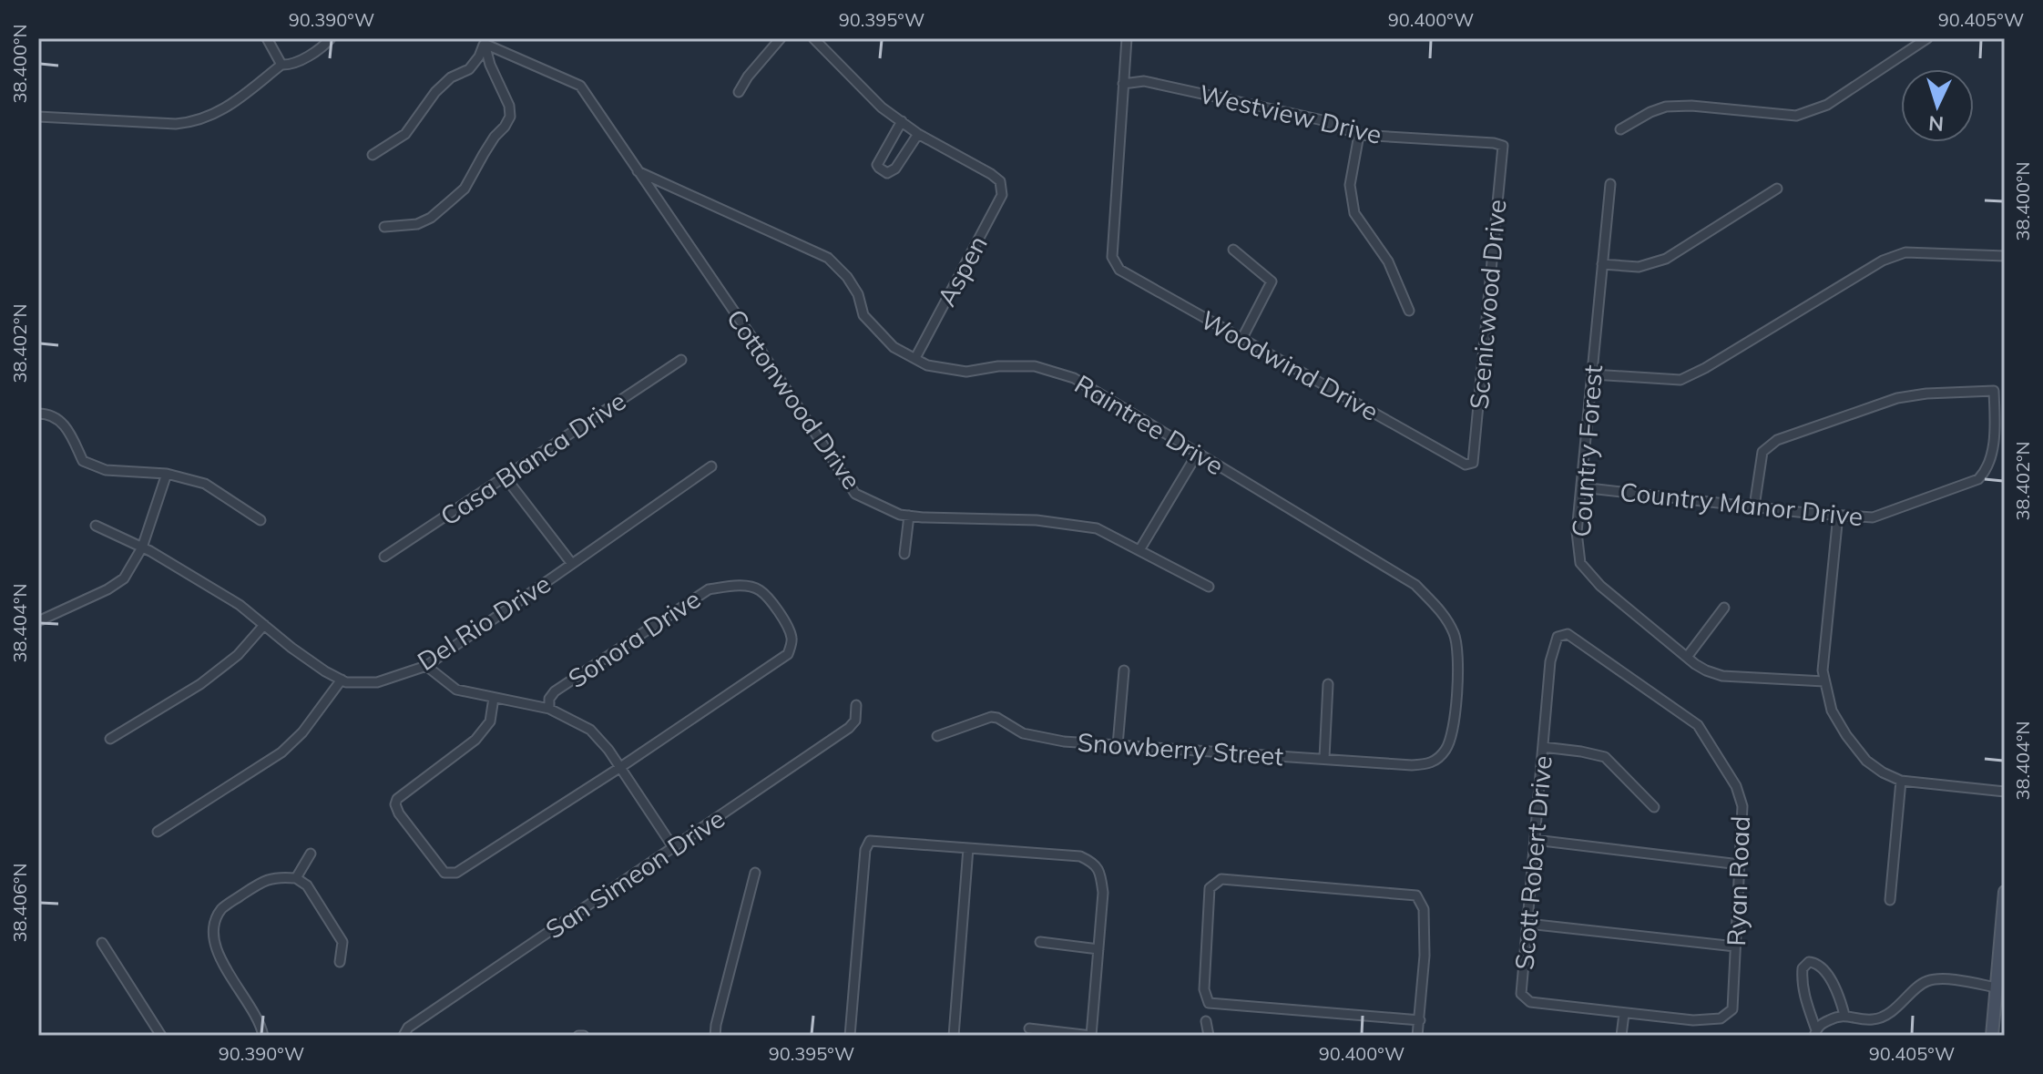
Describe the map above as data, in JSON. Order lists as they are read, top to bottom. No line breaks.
{"streets":{"street":["Westview Drive","Aspen","Scenicwood Drive","Woodwind Drive","Cottonwood Drive","Raintree Drive","Country Forest","Casa Blanca Drive","Country Manor Drive","Del Rio Drive","Sonora Drive","Snowberry Street","Scott Robert Drive","San Simeon Drive","Ryan Road"]},"crossings":[["Westview Drive","Scenicwood Drive"],["Westview Drive","Woodwind Drive"],["Aspen","Raintree Drive"],["Scenicwood Drive","Woodwind Drive"],["Cottonwood Drive","Raintree Drive"],["Raintree Drive","Snowberry Street"],["Country Forest","Country Manor Drive"],["Scott Robert Drive","Ryan Road"]],"north":"bottom","coordinates":["90.390°W","90.395°W","90.400°W","90.405°W","38.400°N","38.402°N","38.404°N","38.406°N"]}
